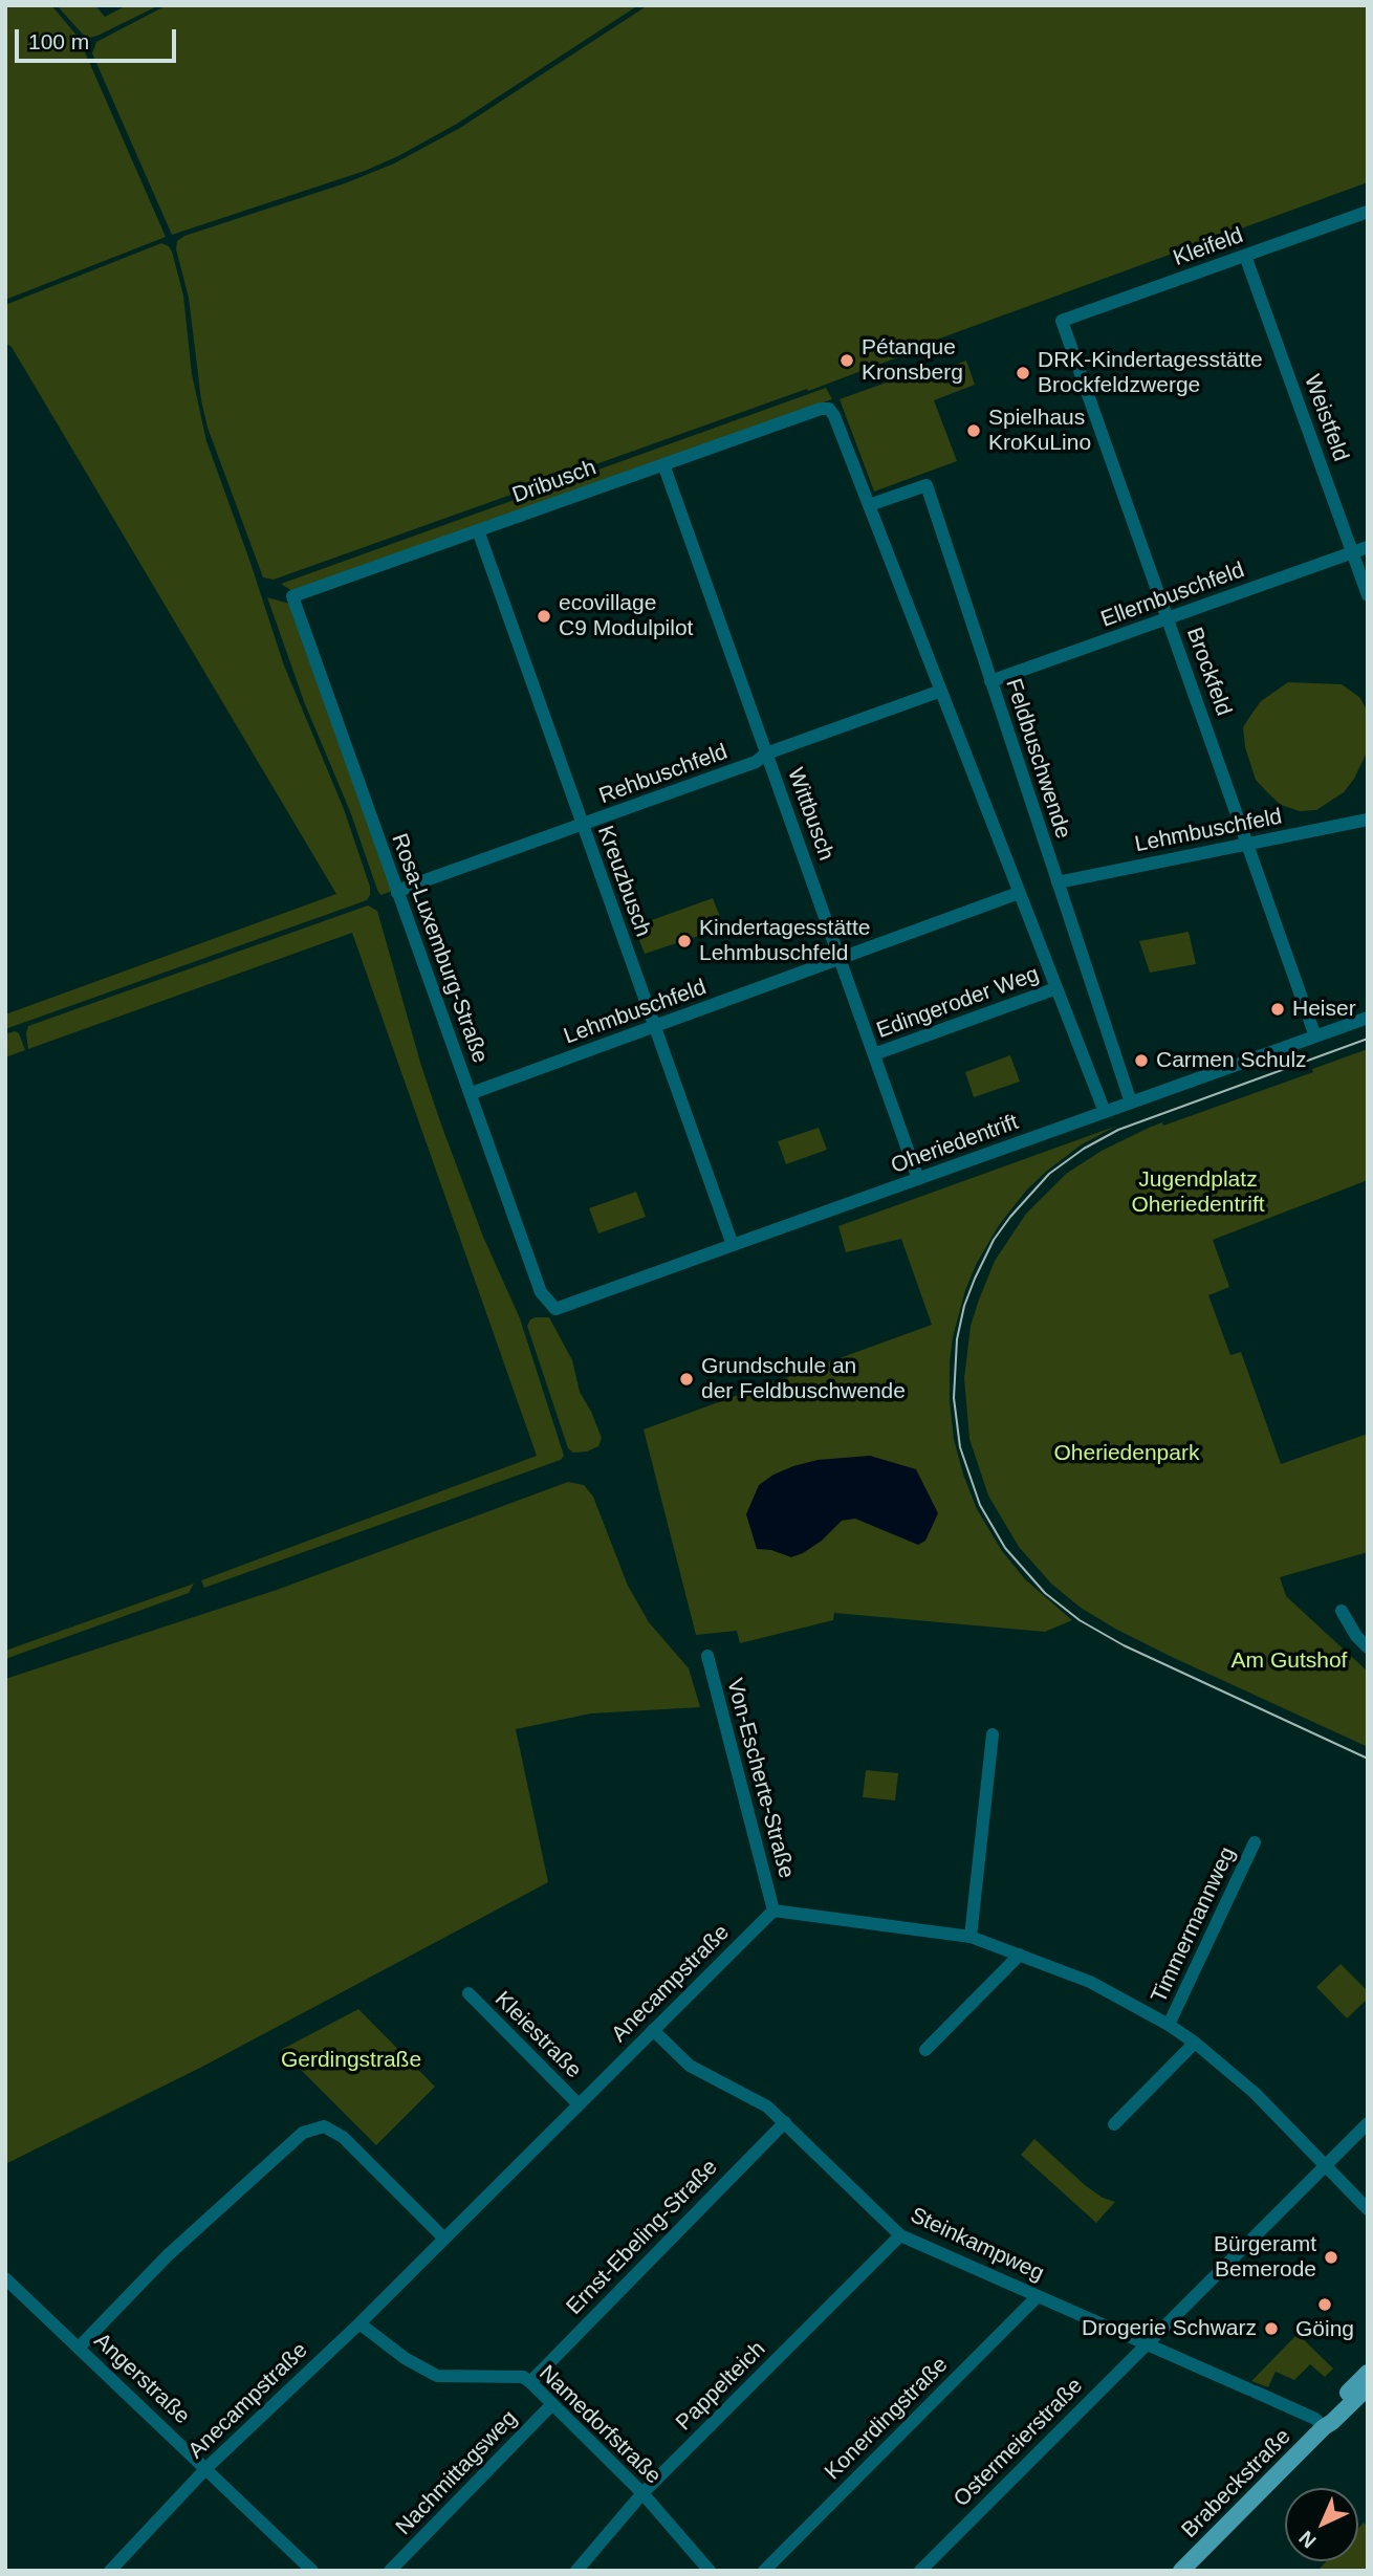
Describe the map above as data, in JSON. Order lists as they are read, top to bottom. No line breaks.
{"streets":{"main road":["Brabeckstraße"],"street":["Kleifeld","Weistfeld","Dribusch","Ellernbuschfeld","Brockfeld","Feldbuschwende","Rehbuschfeld","Wittbusch","Lehmbuschfeld","Kreuzbusch","Rosa-Luxemburg-Straße","Edingeroder Weg","Oheriedentrift","Von-Escherte-Straße","Timmermannweg","Anecampstraße","Kleiestraße","Ernst-Ebeling-Straße","Steinkampweg","Angerstraße","Pappelteich","Konerdingstraße","Namedorfstraße","Ostermeierstraße","Nachmittagsweg"]},"crossings":[["Kleifeld","Weistfeld"],["Kleifeld","Brockfeld"],["Weistfeld","Ellernbuschfeld"],["Dribusch","Feldbuschwende"],["Dribusch","Wittbusch"],["Dribusch","Kreuzbusch"],["Dribusch","Rosa-Luxemburg-Straße"],["Ellernbuschfeld","Brockfeld"],["Ellernbuschfeld","Feldbuschwende"],["Brockfeld","Lehmbuschfeld"],["Brockfeld","Oheriedentrift"],["Feldbuschwende","Lehmbuschfeld"],["Feldbuschwende","Oheriedentrift"],["Rehbuschfeld","Wittbusch"],["Rehbuschfeld","Kreuzbusch"],["Rehbuschfeld","Rosa-Luxemburg-Straße"],["Wittbusch","Lehmbuschfeld"],["Wittbusch","Edingeroder Weg"],["Wittbusch","Oheriedentrift"],["Lehmbuschfeld","Kreuzbusch"],["Lehmbuschfeld","Rosa-Luxemburg-Straße"],["Kreuzbusch","Oheriedentrift"],["Rosa-Luxemburg-Straße","Oheriedentrift"],["Von-Escherte-Straße","Anecampstraße"],["Anecampstraße","Kleiestraße"],["Anecampstraße","Steinkampweg"],["Anecampstraße","Angerstraße"],["Anecampstraße","Namedorfstraße"],["Ernst-Ebeling-Straße","Steinkampweg"],["Ernst-Ebeling-Straße","Namedorfstraße"],["Steinkampweg","Pappelteich"],["Steinkampweg","Konerdingstraße"],["Steinkampweg","Ostermeierstraße"],["Steinkampweg","Brabeckstraße"],["Pappelteich","Namedorfstraße"],["Namedorfstraße","Nachmittagsweg"]],"parks":["Jugendplatz Oheriedentrift","Oheriedenpark","Am Gutshof","Gerdingstraße"],"places":["Pétanque Kronsberg","DRK-Kindertagesstätte Brockfeldzwerge","Spielhaus KroKuLino","ecovillage C9 Modulpilot","Kindertagesstätte Lehmbuschfeld","Heiser","Carmen Schulz","Grundschule an der Feldbuschwende","Bürgeramt Bemerode","Göing","Drogerie Schwarz"],"scale_bar":"100 m","north":"bottom left"}
